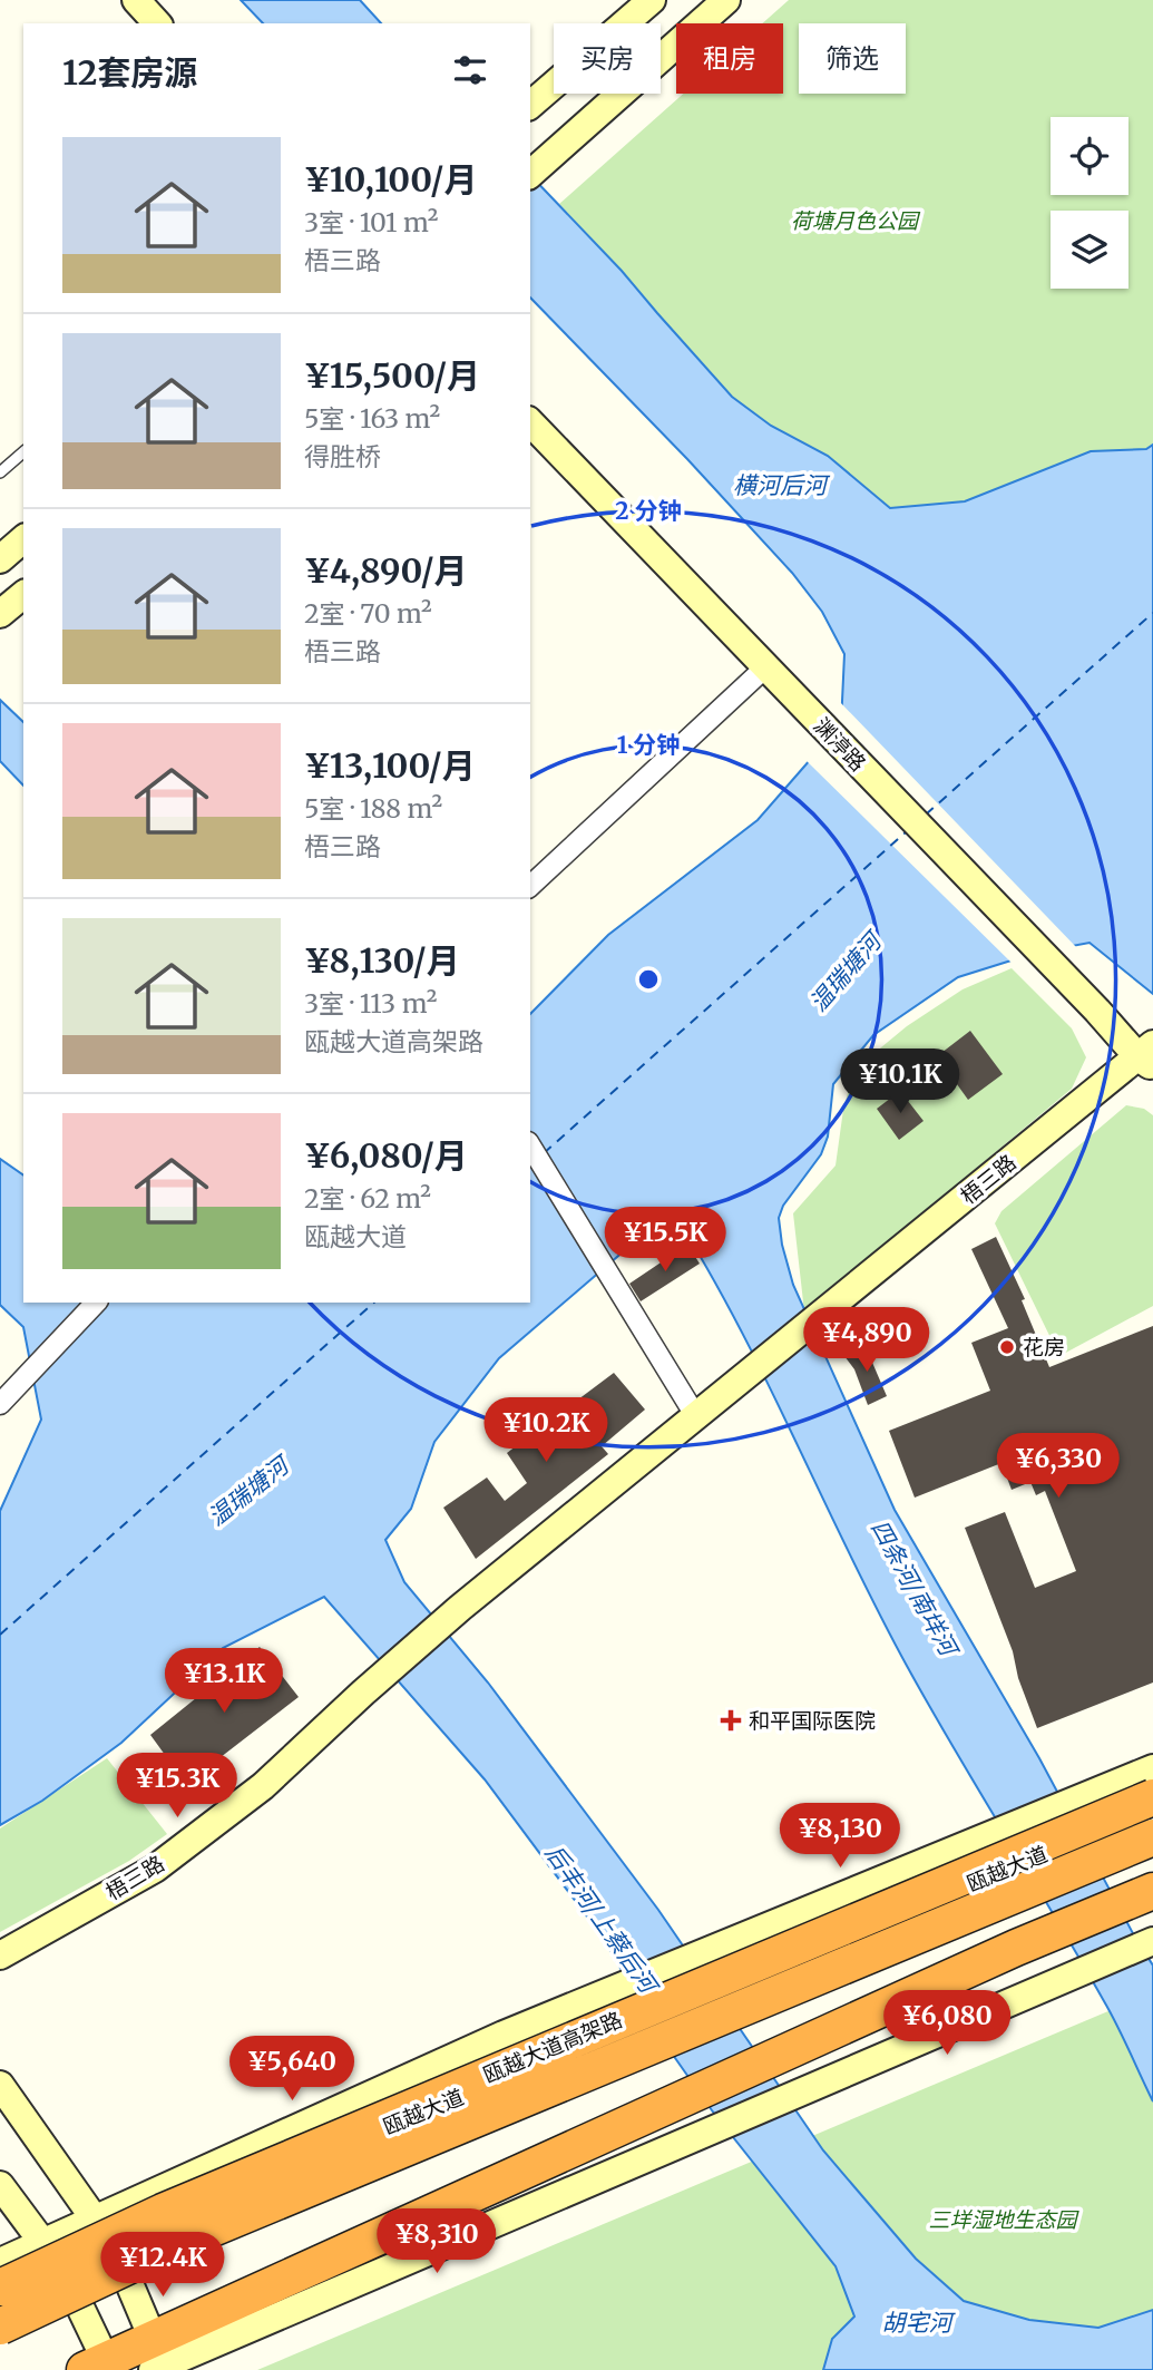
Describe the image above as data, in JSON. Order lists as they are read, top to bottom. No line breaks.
{"streets":{"highway":["瓯越大道","瓯越大道高架路"],"street":["渊渟路","梧三路"]},"crossings":[["渊渟路","梧三路"]],"water":["横河后河","温瑞塘河","四条河/南垟河","后丰河/上蔡后河","胡宅河"],"parks":["荷塘月色公园","三垟湿地生态园"],"places":{"other":["花房"],"health":["和平国际医院"]},"page":{"chip":["买房","租房","筛选"],"heading":"12套房源","list":[{"name":"¥10,100/月","note":"3室 · 101 m² · 梧三路"},{"name":"¥15,500/月","note":"5室 · 163 m² · 得胜桥"},{"name":"¥4,890/月","note":"2室 · 70 m² · 梧三路"},{"name":"¥13,100/月","note":"5室 · 188 m² · 梧三路"},{"name":"¥8,130/月","note":"3室 · 113 m² · 瓯越大道高架路"},{"name":"¥6,080/月","note":"2室 · 62 m² · 瓯越大道"}],"price":["¥10.1K","¥15.5K","¥4,890","¥10.2K","¥6,330","¥13.1K","¥15.3K","¥8,130","¥6,080","¥5,640","¥8,310","¥12.4K"]},"rings":["2 分钟","1 分钟"]}
